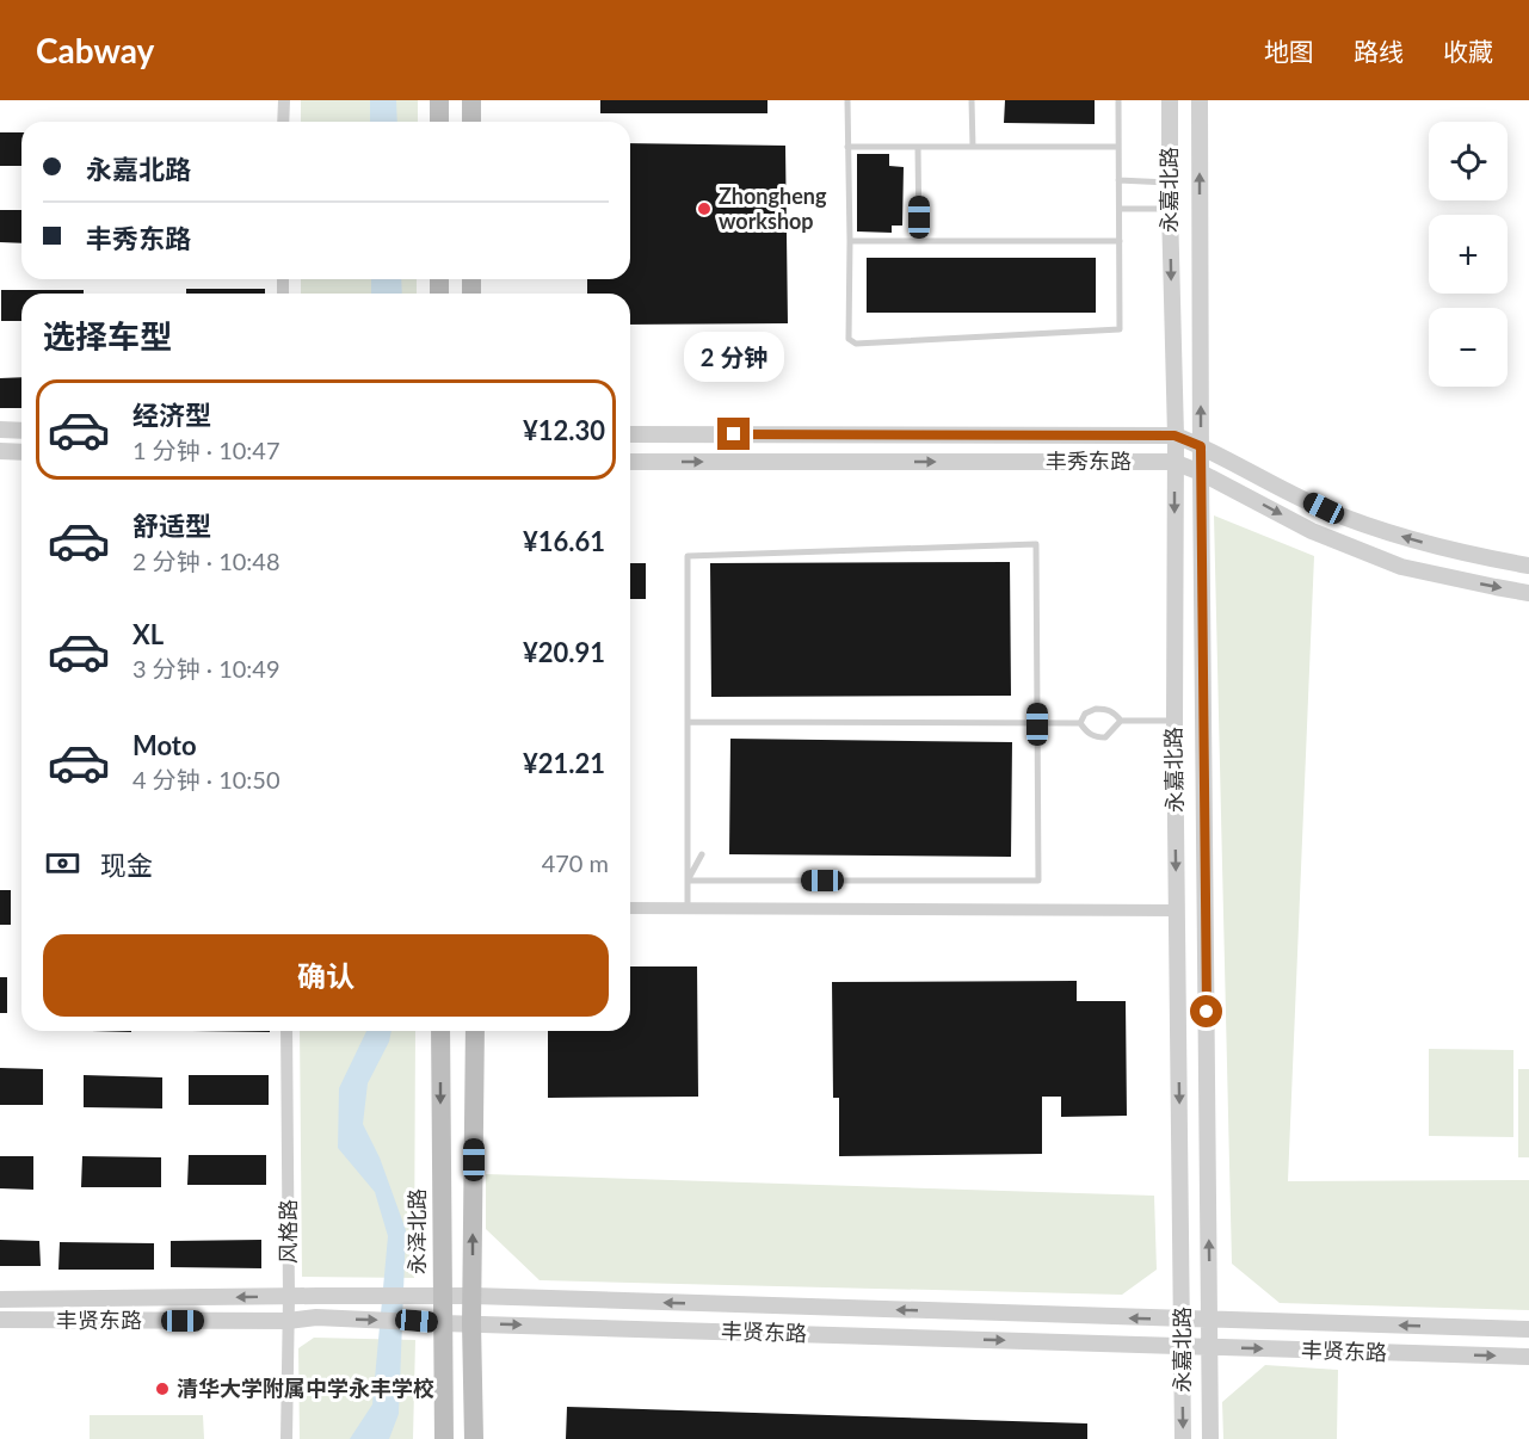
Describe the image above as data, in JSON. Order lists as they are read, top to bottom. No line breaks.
{"streets":{"main road":["永泽北路"],"street":["永嘉北路","丰秀东路","风格路","丰贤东路"]},"crossings":[["永嘉北路","丰秀东路"],["永嘉北路","丰贤东路"],["风格路","丰贤东路"],["永泽北路","丰贤东路"]],"places":["Zhongheng workshop","清华大学附属中学永丰学校"],"page":{"header":"Cabway","nav":["地图","路线","收藏"],"map_buttons":["+","−"],"banner":["永嘉北路","丰秀东路"],"heading":"选择车型","bubble":"2 分钟","list":[{"name":"经济型","note":"1 分钟 · 10:47","value":"¥12.30"},{"name":"舒适型","note":"2 分钟 · 10:48","value":"¥16.61"},{"name":"XL","note":"3 分钟 · 10:49","value":"¥20.91"},{"name":"Moto","note":"4 分钟 · 10:50","value":"¥21.21"}],"pay":["现金","470 m"],"buttons":"确认"}}
